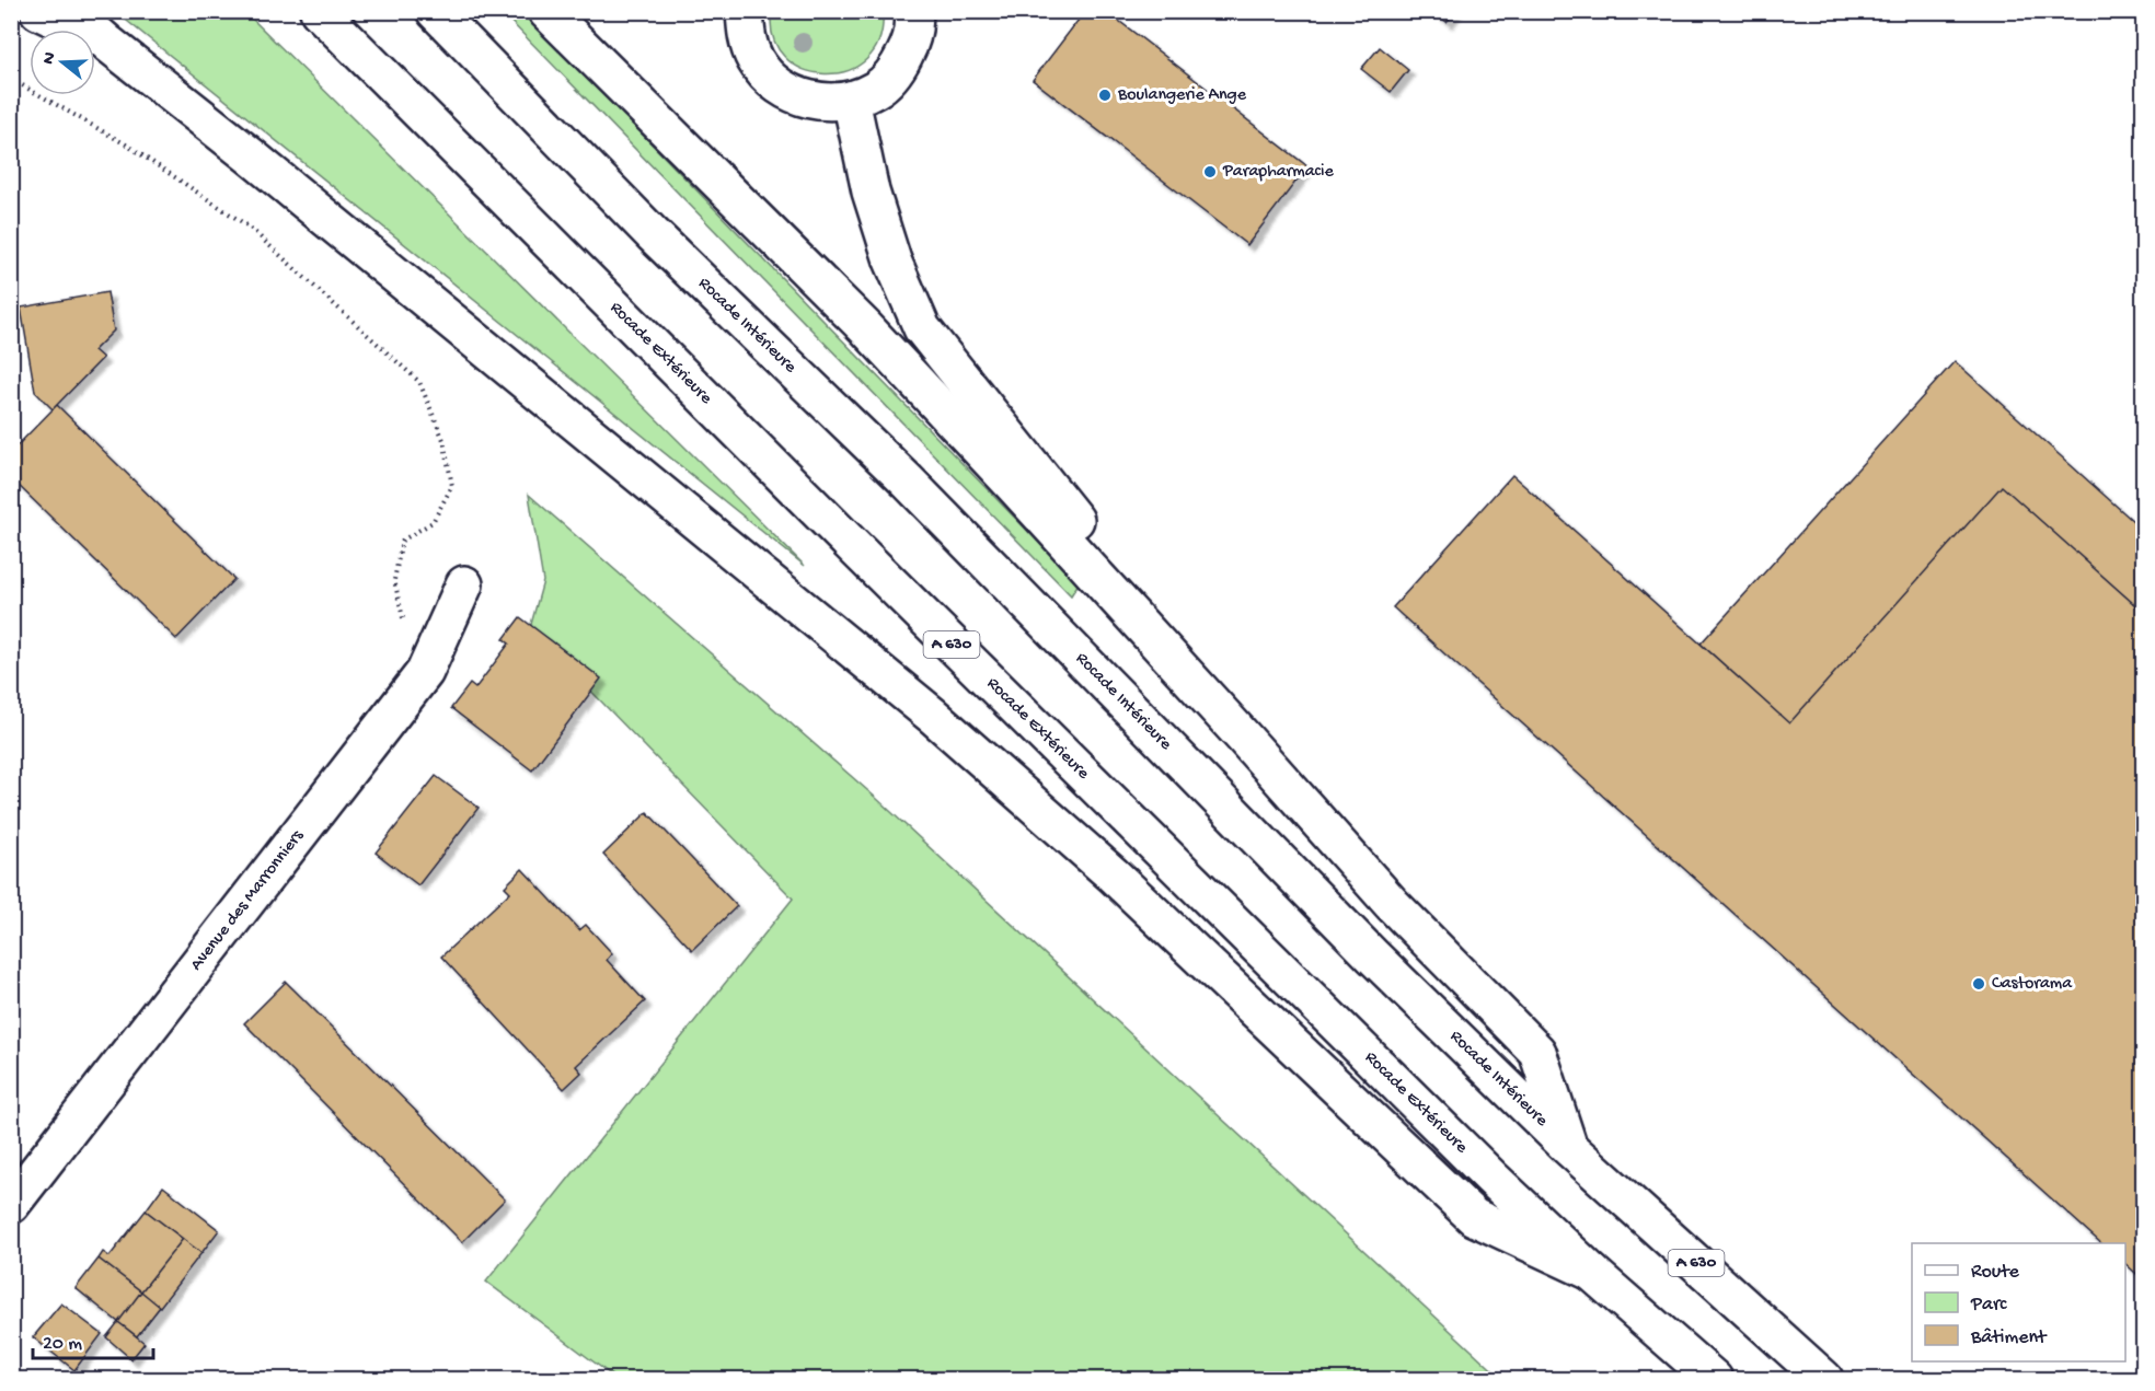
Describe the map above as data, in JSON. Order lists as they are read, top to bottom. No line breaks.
{"streets":{"main road":["Rocade Intérieure","Rocade Extérieure","A 630","Avenue des Marronniers"]},"places":["Boulangerie Ange","Parapharmacie","Castorama"],"legend":["Route","Parc","Bâtiment"],"scale_bar":"20 m","north":"left"}
